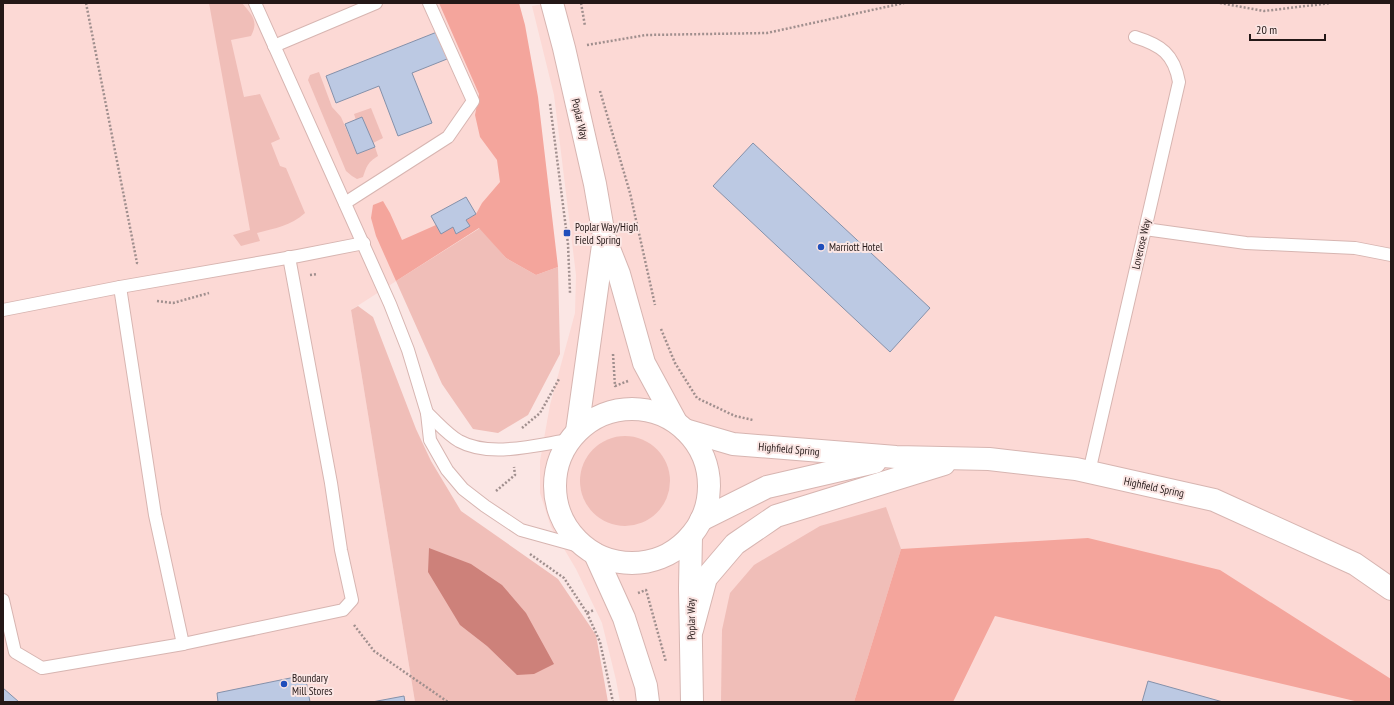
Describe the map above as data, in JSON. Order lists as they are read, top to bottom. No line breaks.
{"streets":{"main road":["Poplar Way","Highfield Spring"],"lane":["Loverose Way"]},"crossings":[["Poplar Way","Highfield Spring"],["Loverose Way","Highfield Spring"]],"places":{"transit":["Poplar Way/High Field Spring"],"other":["Marriott Hotel","Boundary Mill Stores"]},"scale_bar":"20 m"}
